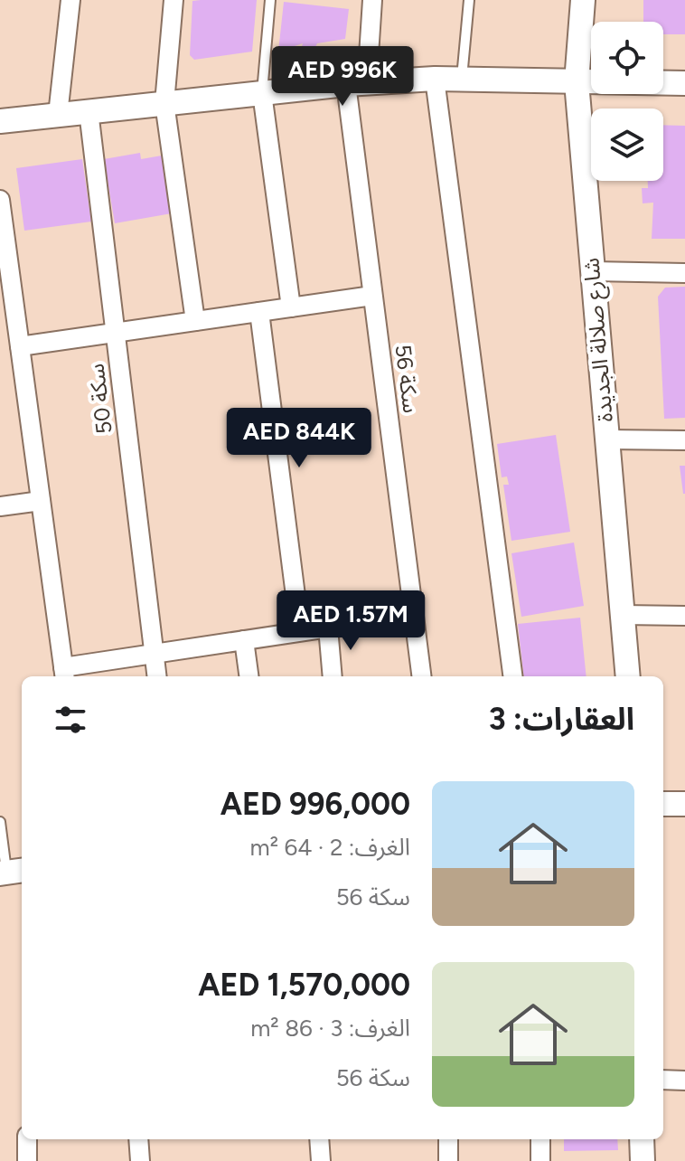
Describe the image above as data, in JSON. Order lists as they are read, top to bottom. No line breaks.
{"streets":{"street":["شارع صلالة الجديدة","سكة 56","سكة 50"]},"page":{"price":["AED 996K","AED 844K","AED 1.57M"],"heading":"العقارات: 3","list":[{"name":"AED 996,000","note":"الغرف: 2 · 64 m² · سكة 56"},{"name":"AED 1,570,000","note":"الغرف: 3 · 86 m² · سكة 56"}]}}
